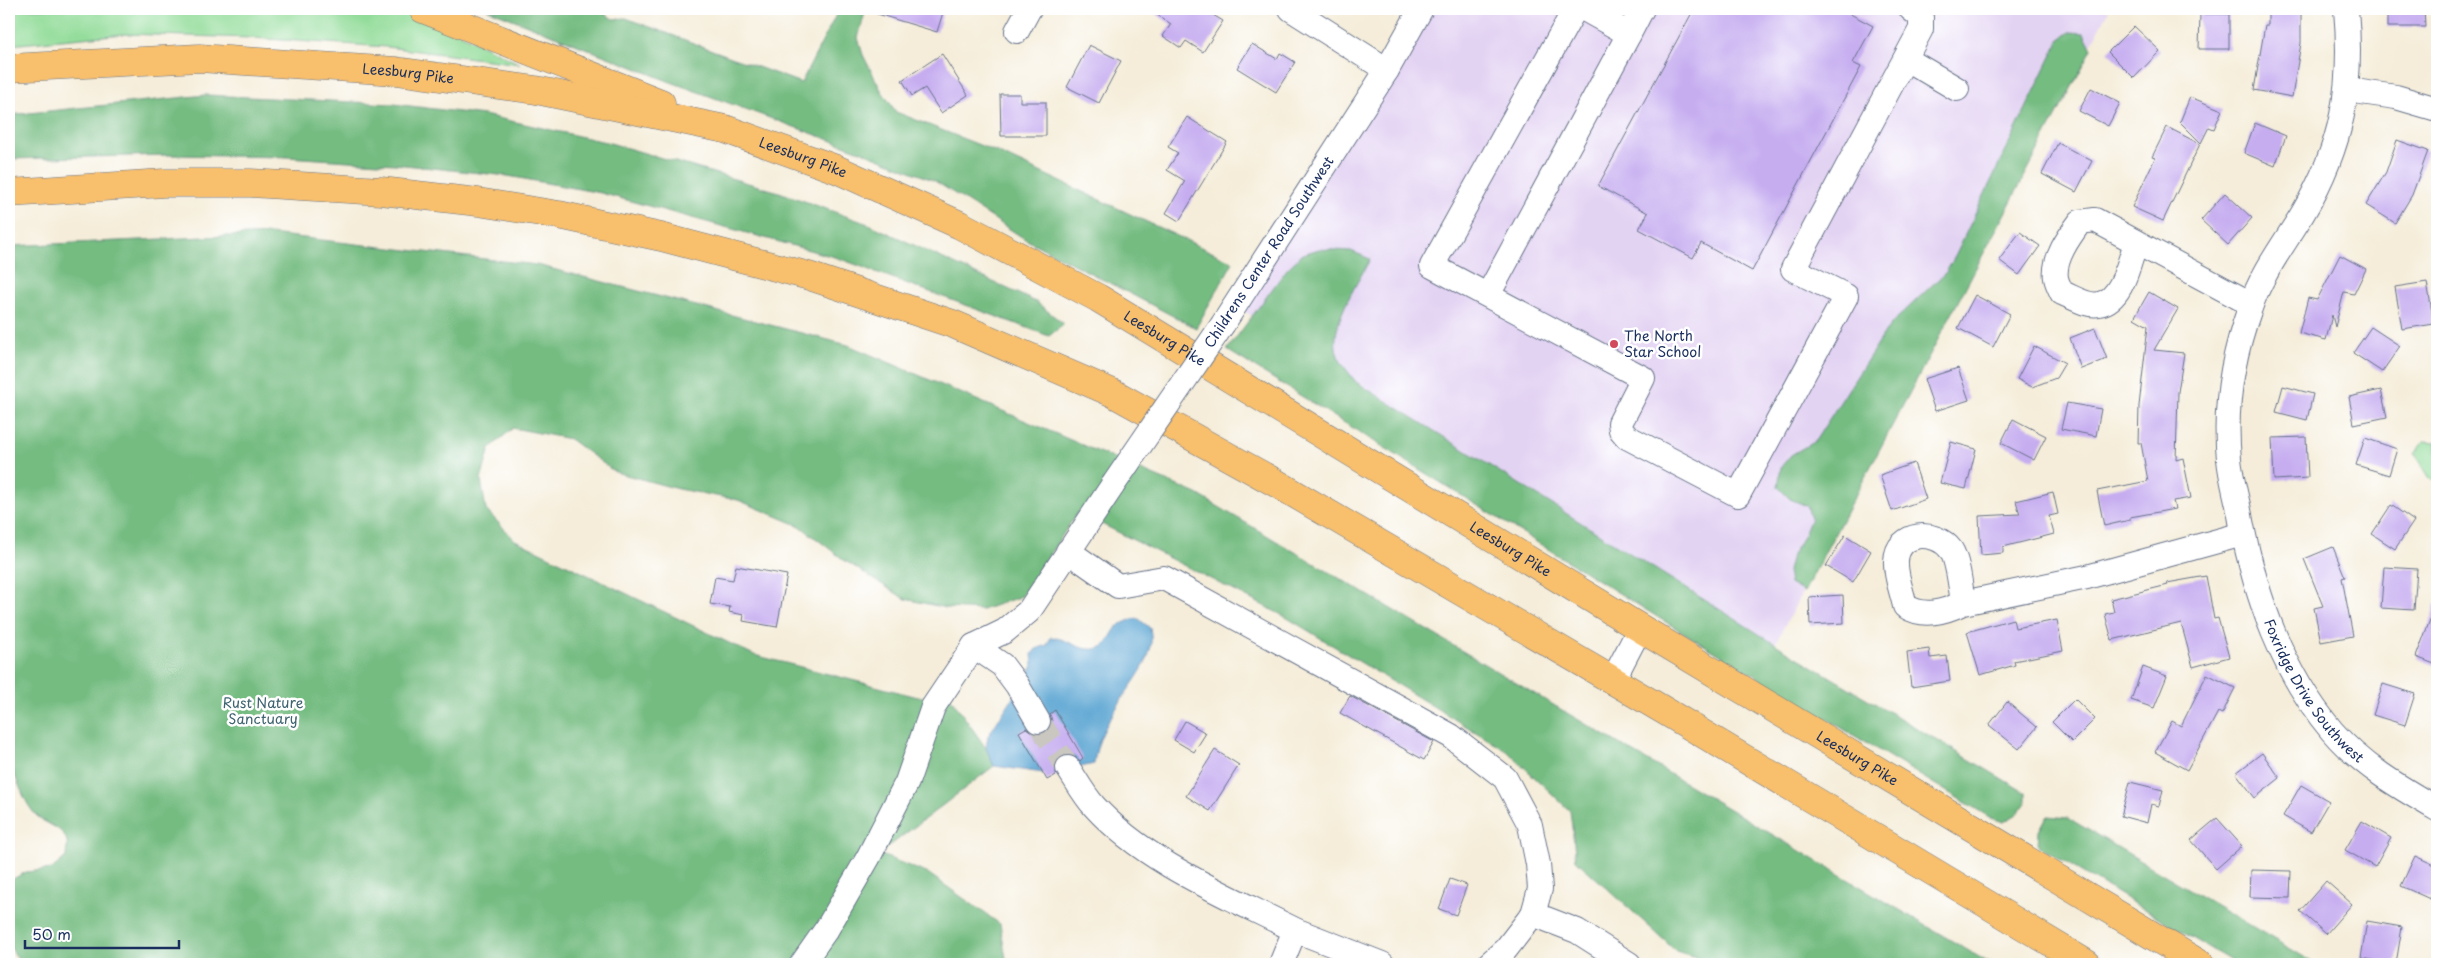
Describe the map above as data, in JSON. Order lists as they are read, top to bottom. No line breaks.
{"streets":{"highway":["Leesburg Pike"],"street":["Childrens Center Road Southwest","Foxridge Drive Southwest"]},"parks":["Rust Nature Sanctuary"],"places":["The North Star School"],"scale_bar":"50 m"}
